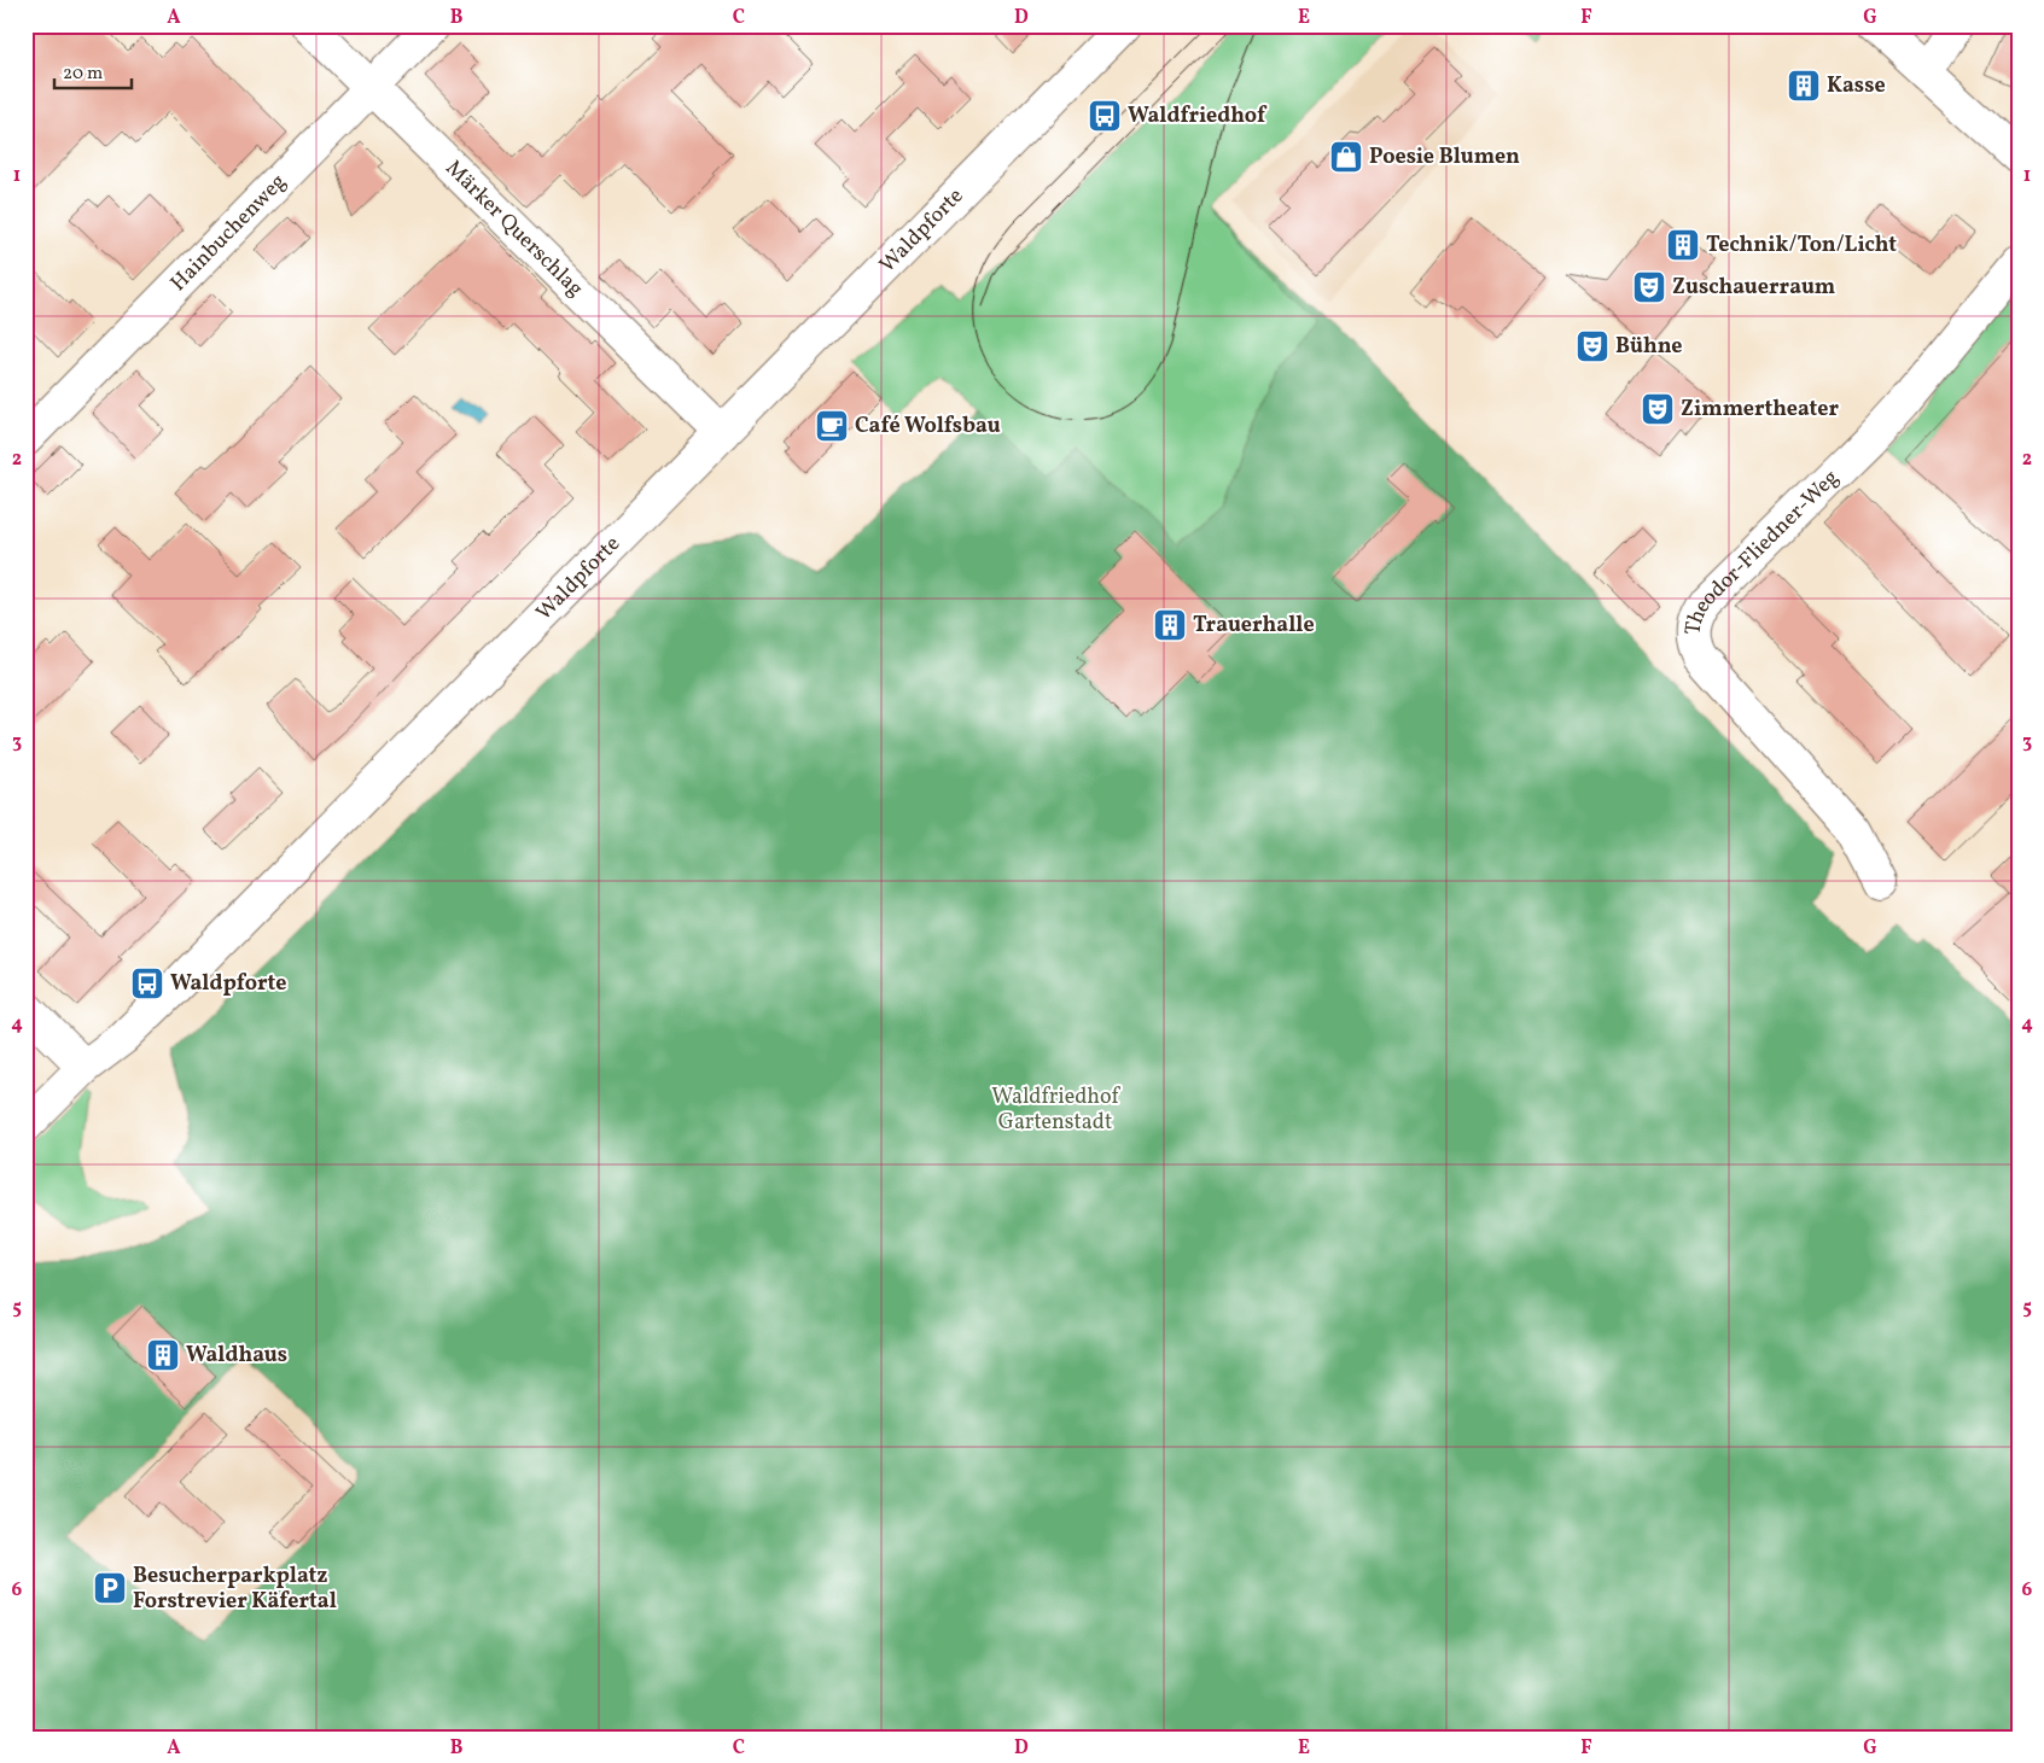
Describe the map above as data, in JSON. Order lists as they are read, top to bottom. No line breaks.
{"streets":{"street":["Märker Querschlag","Waldpforte","Hainbuchenweg","Theodor-Fliedner-Weg"]},"crossings":[["Märker Querschlag","Waldpforte"],["Märker Querschlag","Hainbuchenweg"]],"parks":["Waldfriedhof Gartenstadt"],"places":{"building":["Kasse","Technik/Ton/Licht","Trauerhalle","Waldhaus"],"bus stop":["Waldfriedhof","Waldpforte"],"shop":["Poesie Blumen"],"theatre":["Zuschauerraum","Bühne","Zimmertheater"],"cafe":["Café Wolfsbau"],"parking":["Besucherparkplatz Forstrevier Käfertal"]},"scale_bar":"20 m","grid":{"columns":["A","B","C","D","E","F","G"],"rows":["1","2","3","4","5","6"]}}
